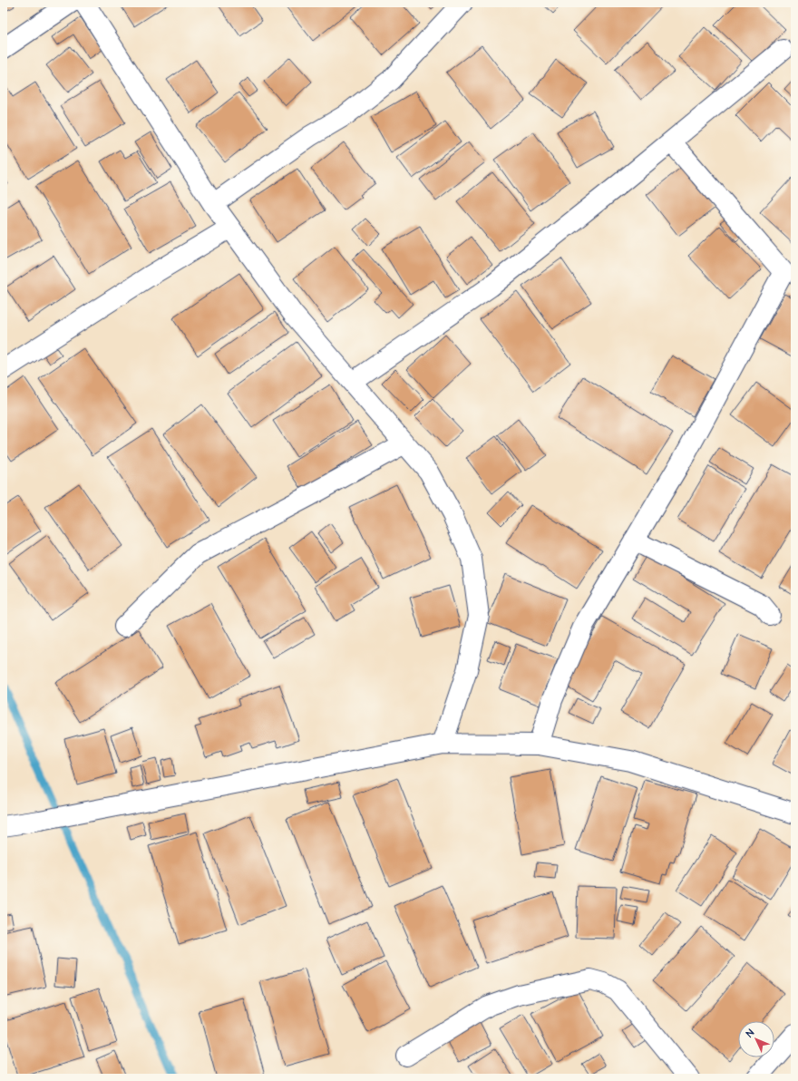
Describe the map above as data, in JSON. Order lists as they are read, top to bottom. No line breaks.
{"north":"top left"}
